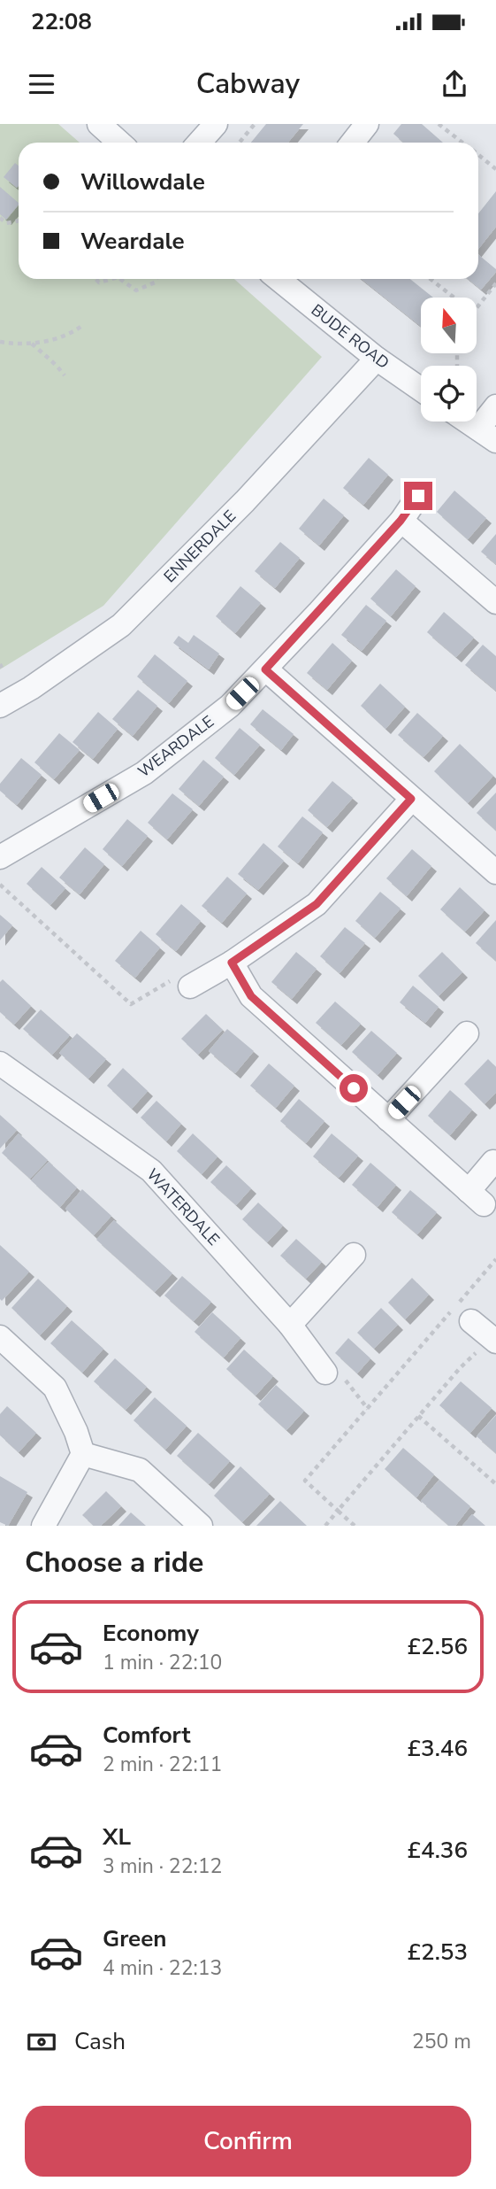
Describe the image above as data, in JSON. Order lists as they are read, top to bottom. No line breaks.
{"streets":{"street":["BUDE ROAD","ENNERDALE","WEARDALE","WATERDALE"]},"crossings":[["BUDE ROAD","ENNERDALE"]],"north":"top","page":{"status":"22:08","header":"Cabway","banner":["Willowdale","Weardale"],"heading":"Choose a ride","list":[{"name":"Economy","note":"1 min · 22:10","value":"£2.56"},{"name":"Comfort","note":"2 min · 22:11","value":"£3.46"},{"name":"XL","note":"3 min · 22:12","value":"£4.36"},{"name":"Green","note":"4 min · 22:13","value":"£2.53"}],"pay":["Cash","250 m"],"buttons":"Confirm"}}
